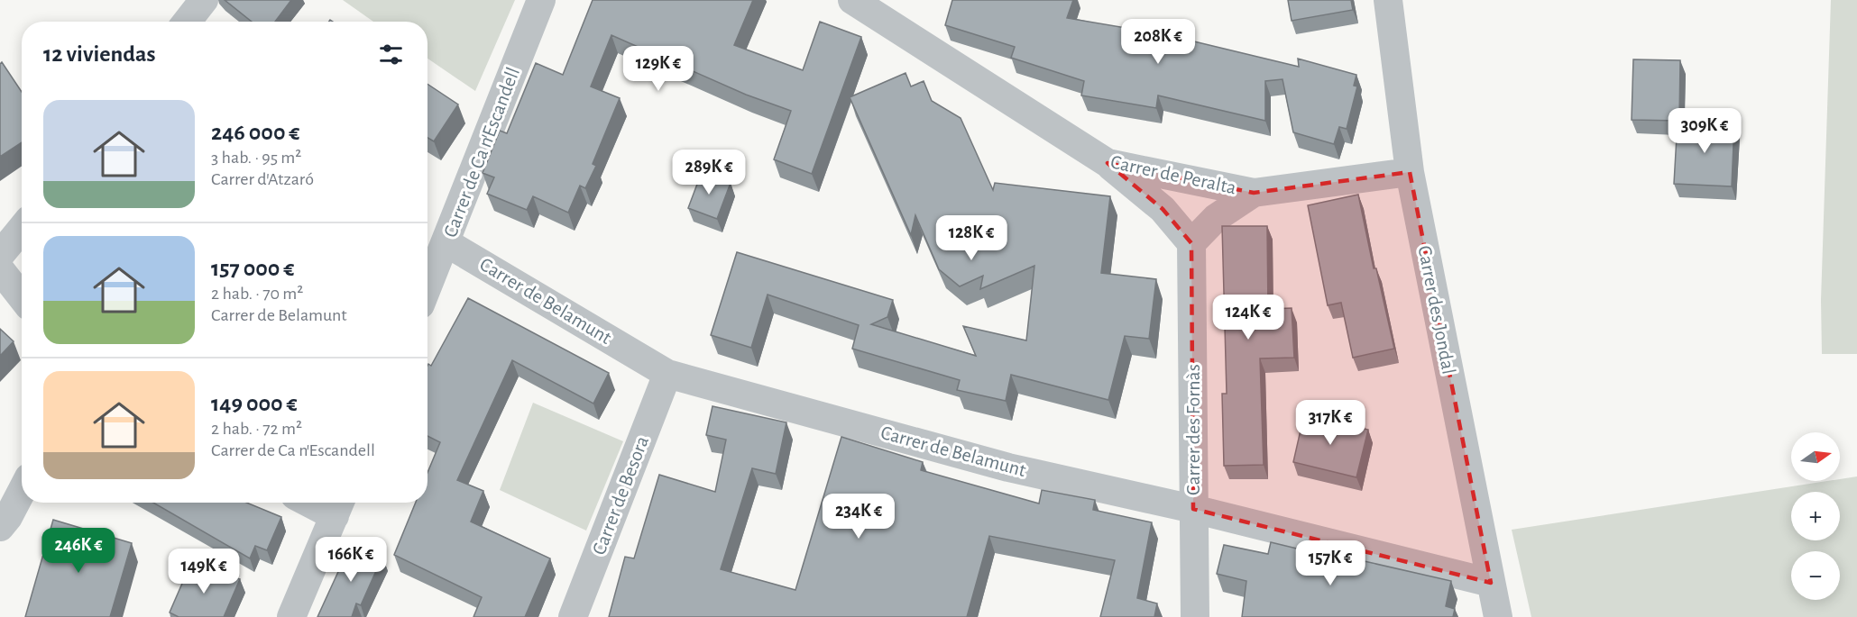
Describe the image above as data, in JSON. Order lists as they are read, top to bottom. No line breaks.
{"streets":{"street":["Carrer de Ca n'Escandell","Carrer de Peralta","Carrer de Belamunt","Carrer des Jondal","Carrer des Fornàs","Carrer de Besora"]},"crossings":[["Carrer de Ca n'Escandell","Carrer de Belamunt"],["Carrer de Peralta","Carrer des Jondal"],["Carrer de Belamunt","Carrer des Jondal"],["Carrer de Belamunt","Carrer des Fornàs"],["Carrer de Belamunt","Carrer de Besora"]],"north":"right","page":{"price":["208K €","129K €","309K €","289K €","128K €","124K €","317K €","234K €","246K €","166K €","157K €","149K €"],"heading":"12 viviendas","list":[{"name":"246 000 €","note":"3 hab. · 95 m² · Carrer d'Atzaró"},{"name":"157 000 €","note":"2 hab. · 70 m² · Carrer de Belamunt"},{"name":"149 000 €","note":"2 hab. · 72 m² · Carrer de Ca n'Escandell"}],"map_buttons":["+","−"]}}
